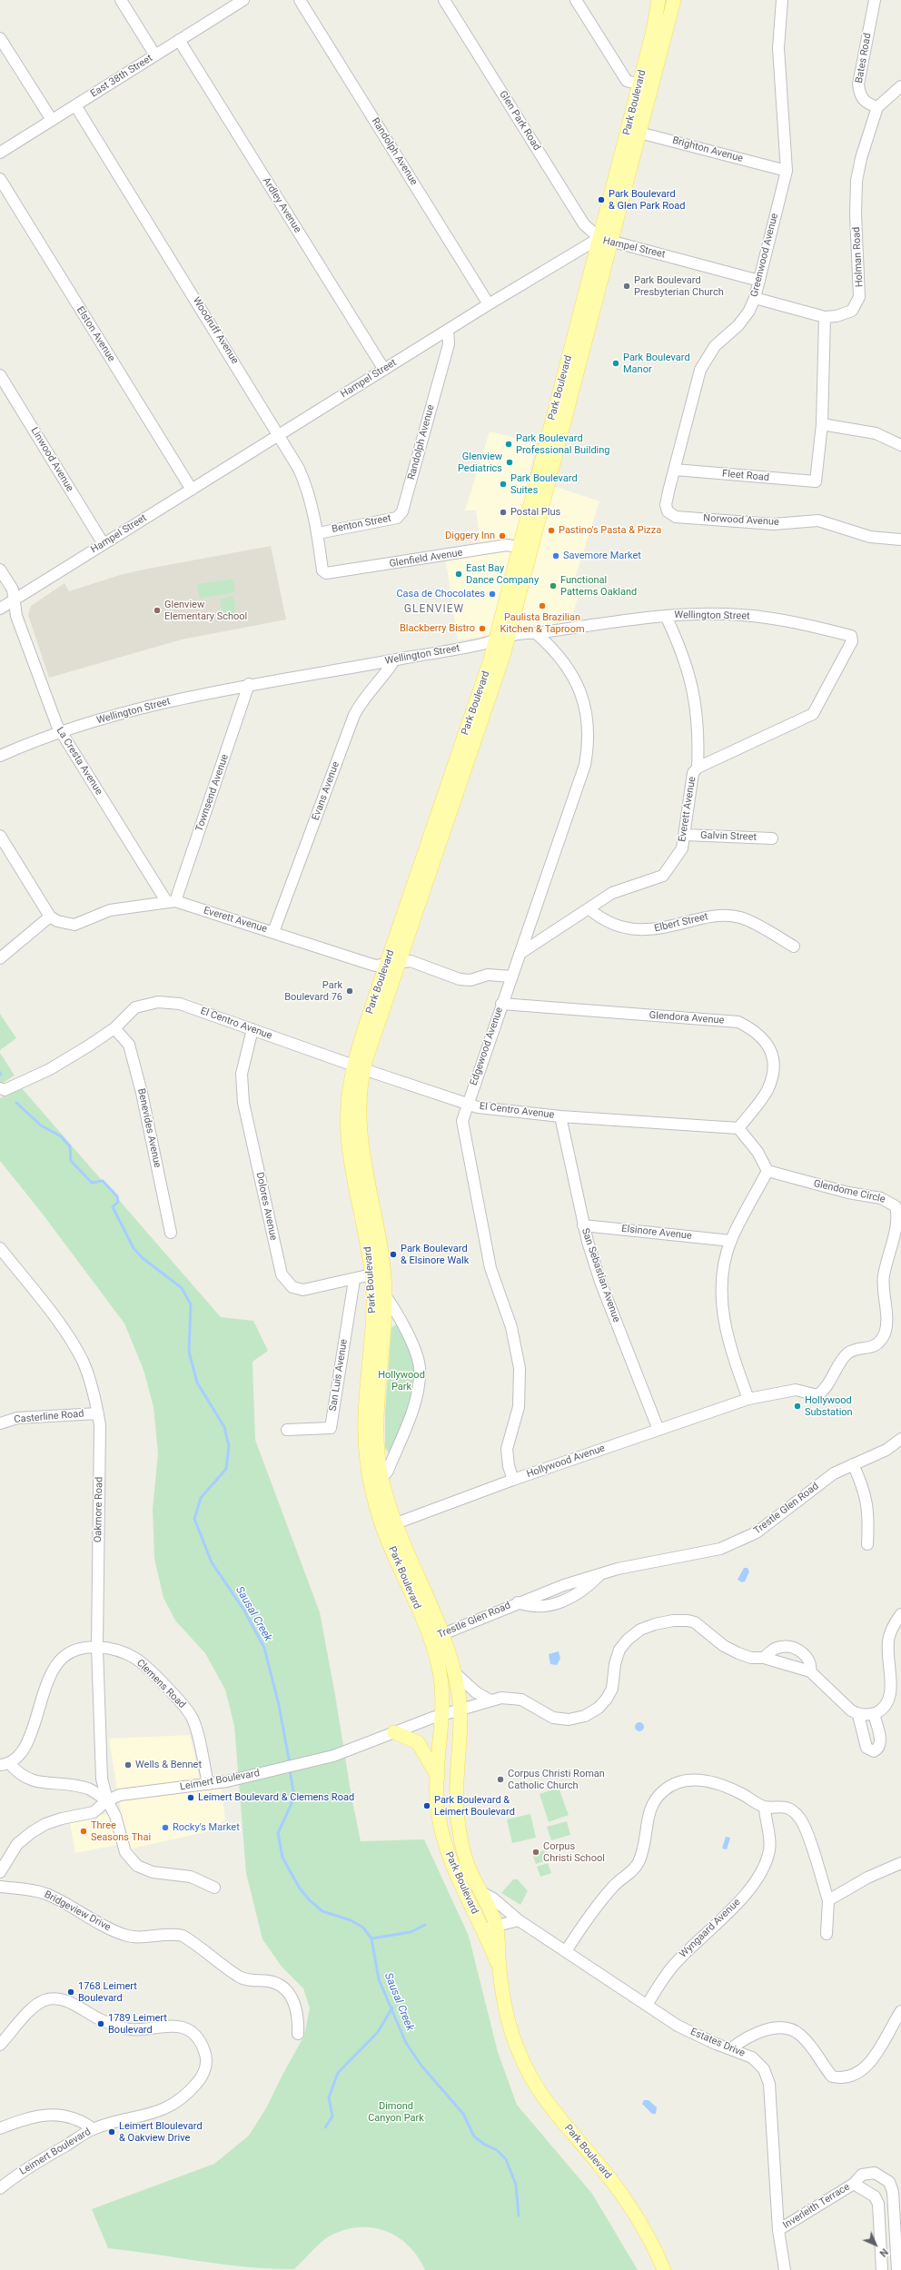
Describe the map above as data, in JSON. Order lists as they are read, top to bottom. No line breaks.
{"streets":{"main road":["Park Boulevard"],"street":["Bates Road","East 38th Street","Glen Park Road","Brighton Avenue","Randolph Avenue","Ardley Avenue","Hampel Street","Greenwood Avenue","Holman Road","Woodruff Avenue","Elston Avenue","Linwood Avenue","Fleet Road","Norwood Avenue","Benton Street","Glenfield Avenue","Wellington Street","La Cresta Avenue","Evans Avenue","Townsend Avenue","Everett Avenue","Galvin Street","Elbert Street","Glendora Avenue","El Centro Avenue","Edgewood Avenue","Benevides Avenue","Glendome Circle","Dolores Avenue","Elsinore Avenue","San Sebastian Avenue","San Luis Avenue","Casterline Road","Hollywood Avenue","Trestle Glen Road","Oakmore Road","Clemens Road","Leimert Boulevard","Bridgeview Drive","Wyngaard Avenue","Estates Drive","Inverleith Terrace"]},"crossings":[["Bates Road","Holman Road"],["East 38th Street","Ardley Avenue"],["East 38th Street","Woodruff Avenue"],["Park Boulevard","Glen Park Road"],["Park Boulevard","Brighton Avenue"],["Park Boulevard","Hampel Street"],["Park Boulevard","Glenfield Avenue"],["Park Boulevard","Wellington Street"],["Park Boulevard","Everett Avenue"],["Park Boulevard","El Centro Avenue"],["Park Boulevard","Dolores Avenue"],["Park Boulevard","Hollywood Avenue"],["Park Boulevard","Trestle Glen Road"],["Park Boulevard","Leimert Boulevard"],["Park Boulevard","Estates Drive"],["Glen Park Road","Hampel Street"],["Brighton Avenue","Greenwood Avenue"],["Randolph Avenue","Hampel Street"],["Randolph Avenue","Benton Street"],["Ardley Avenue","Hampel Street"],["Hampel Street","Greenwood Avenue"],["Hampel Street","Woodruff Avenue"],["Hampel Street","Elston Avenue"],["Hampel Street","Linwood Avenue"],["Hampel Street","La Cresta Avenue"],["Greenwood Avenue","Fleet Road"],["Greenwood Avenue","Norwood Avenue"],["Woodruff Avenue","Benton Street"],["Woodruff Avenue","Glenfield Avenue"],["Wellington Street","La Cresta Avenue"],["Wellington Street","Evans Avenue"],["Wellington Street","Townsend Avenue"],["Wellington Street","Everett Avenue"],["Wellington Street","Edgewood Avenue"],["La Cresta Avenue","Townsend Avenue"],["La Cresta Avenue","Everett Avenue"],["Evans Avenue","Everett Avenue"],["Townsend Avenue","Everett Avenue"],["Everett Avenue","Galvin Street"],["Everett Avenue","Elbert Street"],["Everett Avenue","Edgewood Avenue"],["Glendora Avenue","El Centro Avenue"],["Glendora Avenue","Edgewood Avenue"],["El Centro Avenue","Edgewood Avenue"],["El Centro Avenue","Benevides Avenue"],["El Centro Avenue","Dolores Avenue"],["El Centro Avenue","San Sebastian Avenue"],["Edgewood Avenue","Hollywood Avenue"],["Glendome Circle","Hollywood Avenue"],["Dolores Avenue","San Luis Avenue"],["Elsinore Avenue","San Sebastian Avenue"],["San Sebastian Avenue","Hollywood Avenue"],["Casterline Road","Oakmore Road"],["Oakmore Road","Clemens Road"],["Oakmore Road","Leimert Boulevard"],["Clemens Road","Leimert Boulevard"],["Wyngaard Avenue","Estates Drive"],["Estates Drive","Inverleith Terrace"]],"districts":["GLENVIEW"],"water":["Sausal Creek"],"parks":["Hollywood Park","Dimond Canyon Park"],"places":["Park Boulevard & Glen Park Road","Park Boulevard Presbyterian Church","Park Boulevard Manor","Park Boulevard Professional Building","Glenview Pediatrics","Park Boulevard Suites","Postal Plus","Pastino's Pasta & Pizza","Diggery Inn","Savemore Market","East Bay Dance Company","Functional Patterns Oakland","Casa de Chocolates","Paulista Brazilian Kitchen & Taproom","Glenview Elementary School","Blackberry Bistro","Park Boulevard 76","Park Boulevard & Elsinore Walk","Hollywood Substation","Wells & Bennet","Corpus Christi Roman Catholic Church","Leimert Boulevard & Clemens Road","Park Boulevard & Leimert Boulevard","Rocky's Market","Three Seasons Thai","Corpus Christi School","1768 Leimert Boulevard","1789 Leimert Boulevard","Leimert Bloulevard & Oakview Drive"],"north":"bottom right"}
